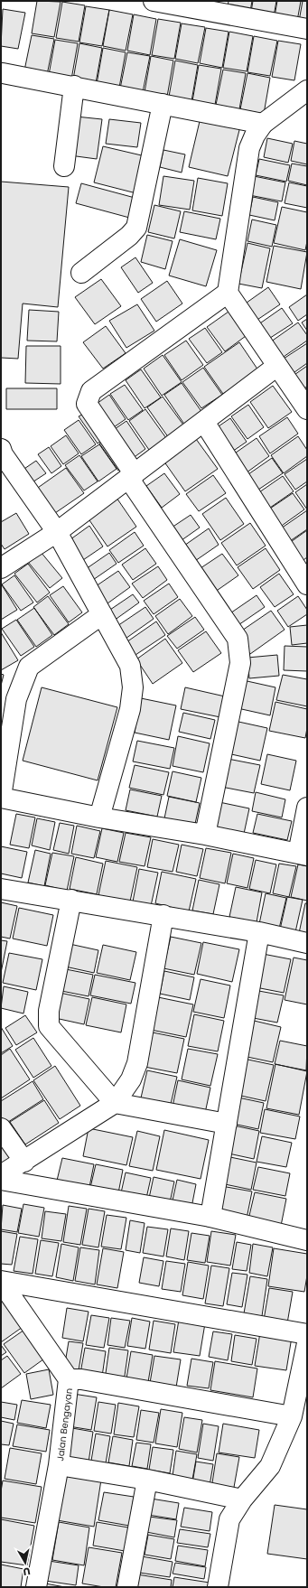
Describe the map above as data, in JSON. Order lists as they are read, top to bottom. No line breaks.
{"streets":{"street":["Jalan Bengayan"]},"north":"bottom"}
